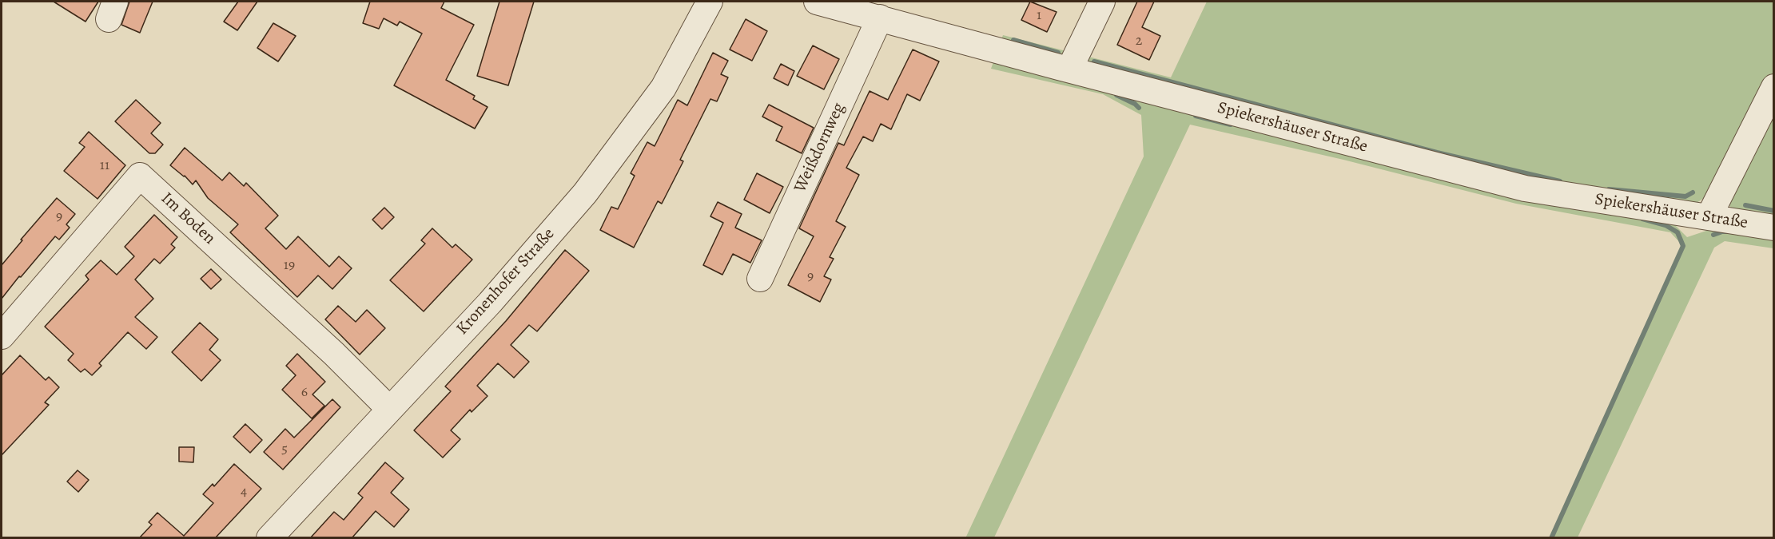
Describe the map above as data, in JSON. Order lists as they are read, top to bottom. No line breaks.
{"streets":{"street":["Spiekershäuser Straße","Weißdornweg","Im Boden","Kronenhofer Straße"]},"crossings":[["Spiekershäuser Straße","Weißdornweg"],["Im Boden","Kronenhofer Straße"]],"house_numbers":["1","2","11","9","19","9","6","5","4"]}
